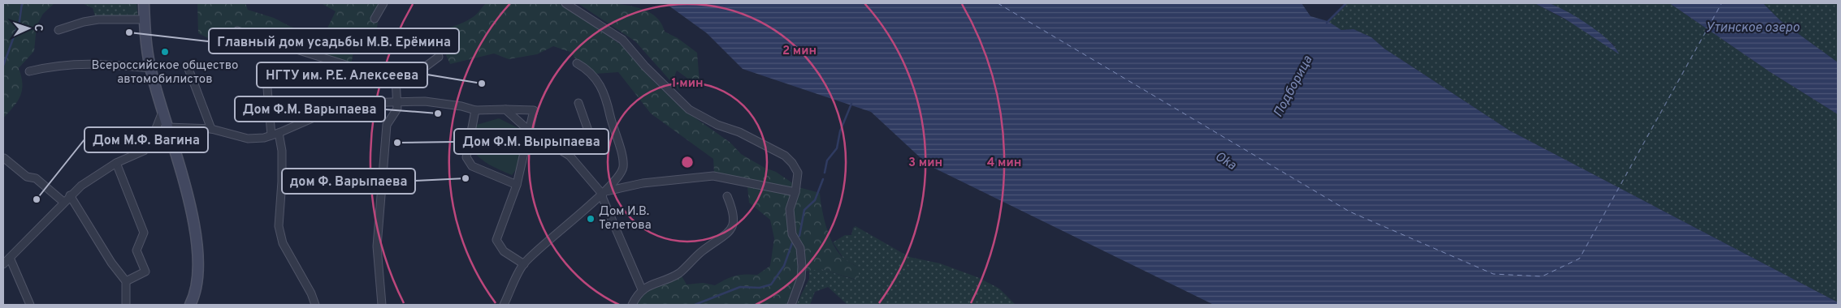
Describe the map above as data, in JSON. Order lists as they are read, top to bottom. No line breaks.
{"water":["Утинское озеро","Подборица","Oka"],"places":["Главный дом усадьбы М.В. Ерёмина","Всероссийское общество автомобилистов","НГТУ им. Р.Е. Алексеева","Дом Ф.М. Варыпаева","Дом Ф.М. Вырыпаева","дом Ф. Варыпаева","Дом М.Ф. Вагина","Дом И.В. Телетова"],"north":"right","rings":["2 мин","1 мин","3 мин","4 мин"]}
